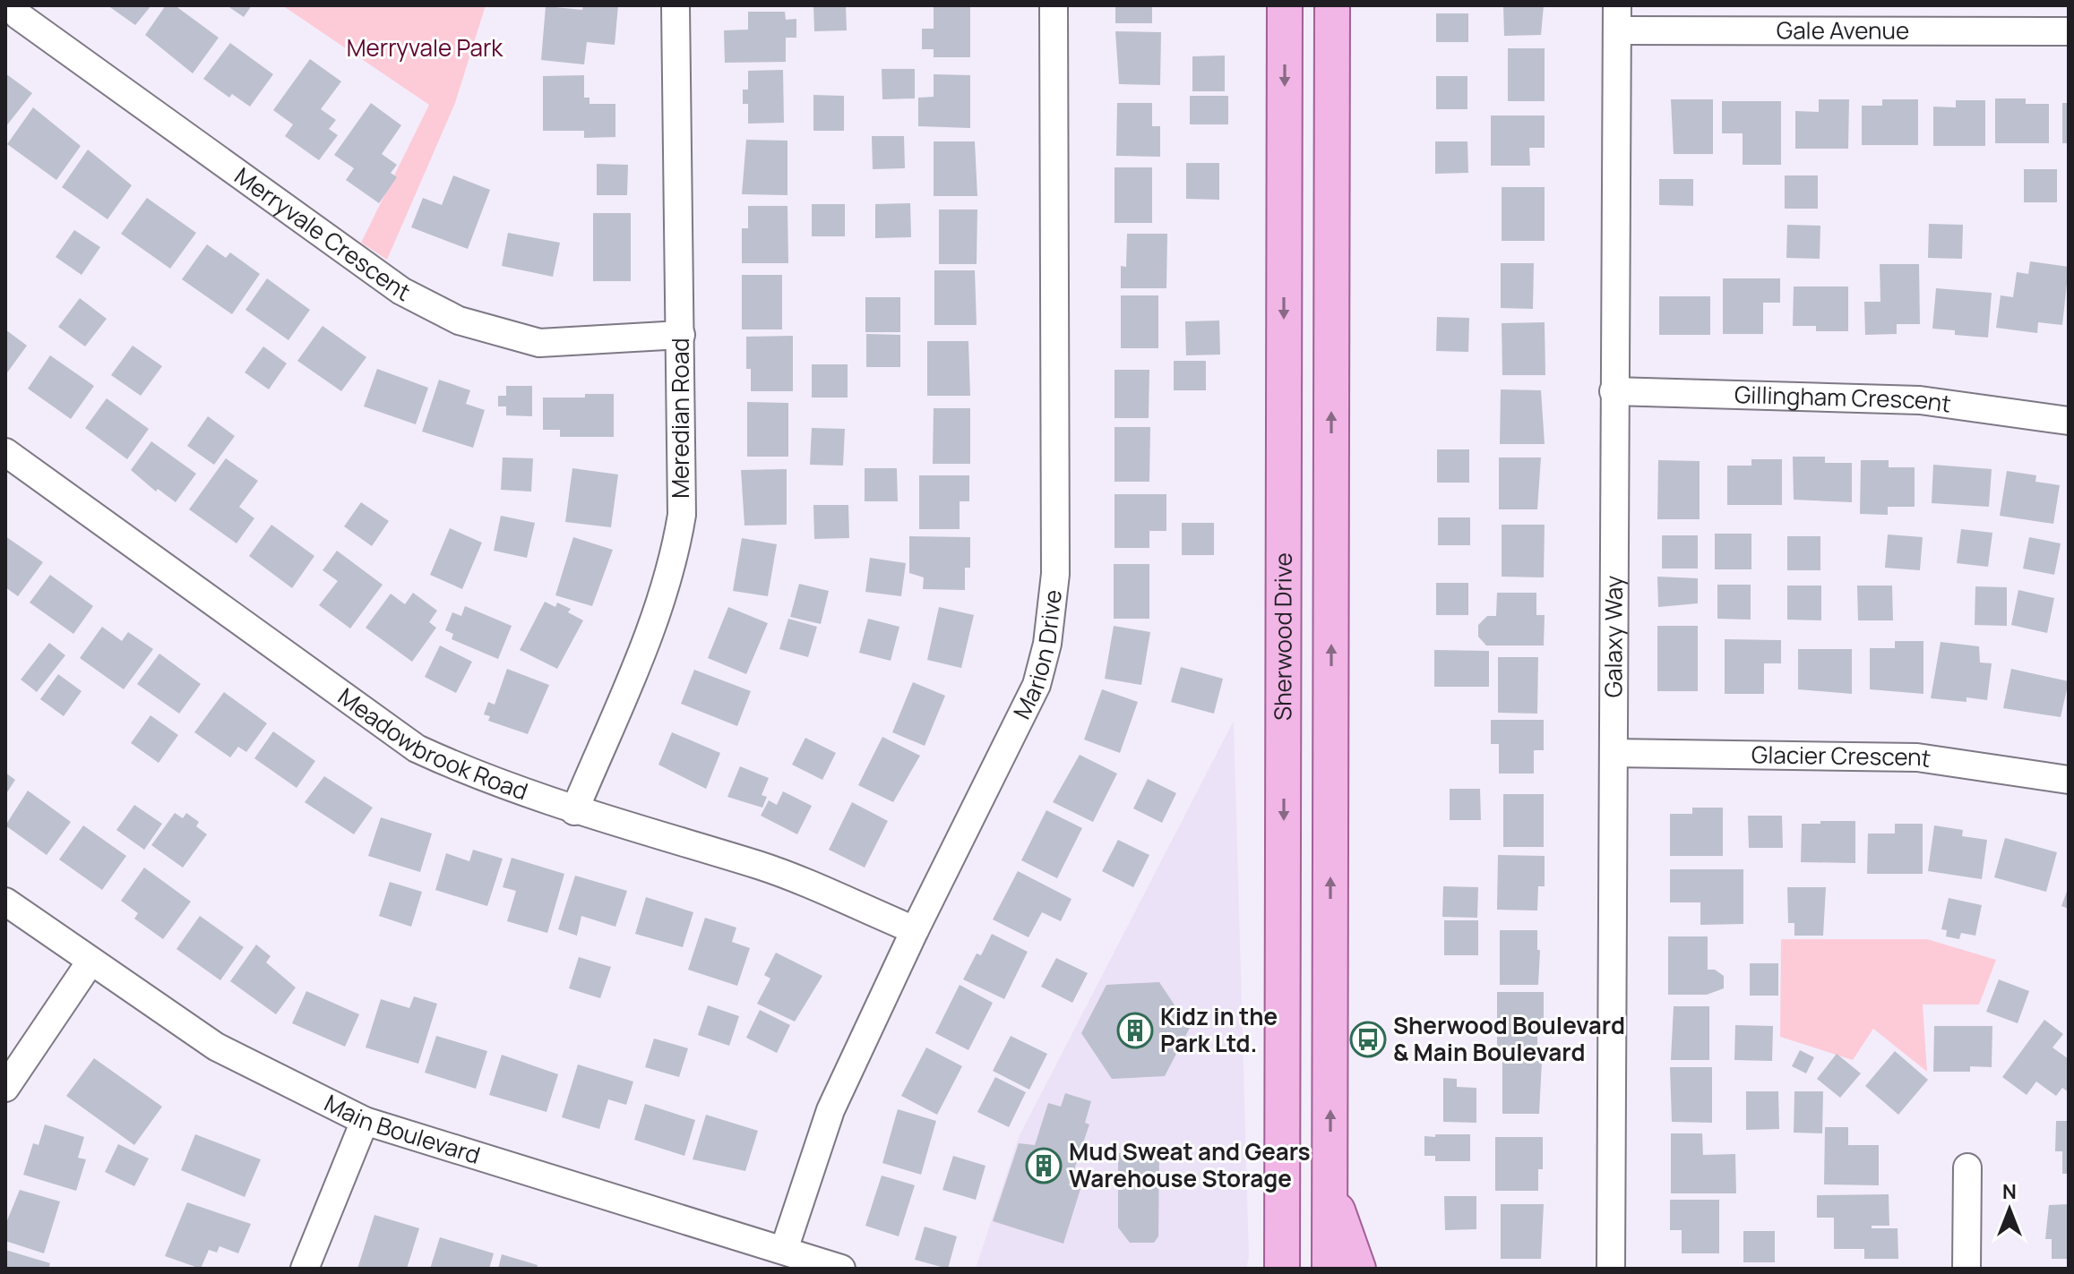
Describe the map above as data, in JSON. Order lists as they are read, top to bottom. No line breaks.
{"streets":{"main road":["Sherwood Drive"],"street":["Gale Avenue","Merryvale Crescent","Gillingham Crescent","Meredian Road","Galaxy Way","Marion Drive","Meadowbrook Road","Glacier Crescent","Main Boulevard"]},"crossings":[["Gale Avenue","Galaxy Way"],["Merryvale Crescent","Meredian Road"],["Gillingham Crescent","Galaxy Way"],["Meredian Road","Meadowbrook Road"],["Galaxy Way","Glacier Crescent"],["Marion Drive","Meadowbrook Road"],["Marion Drive","Main Boulevard"]],"parks":["Merryvale Park"],"places":{"building":["Kidz in the Park Ltd.","Mud Sweat and Gears Warehouse Storage"],"bus stop":["Sherwood Boulevard & Main Boulevard"]},"north":"top"}
